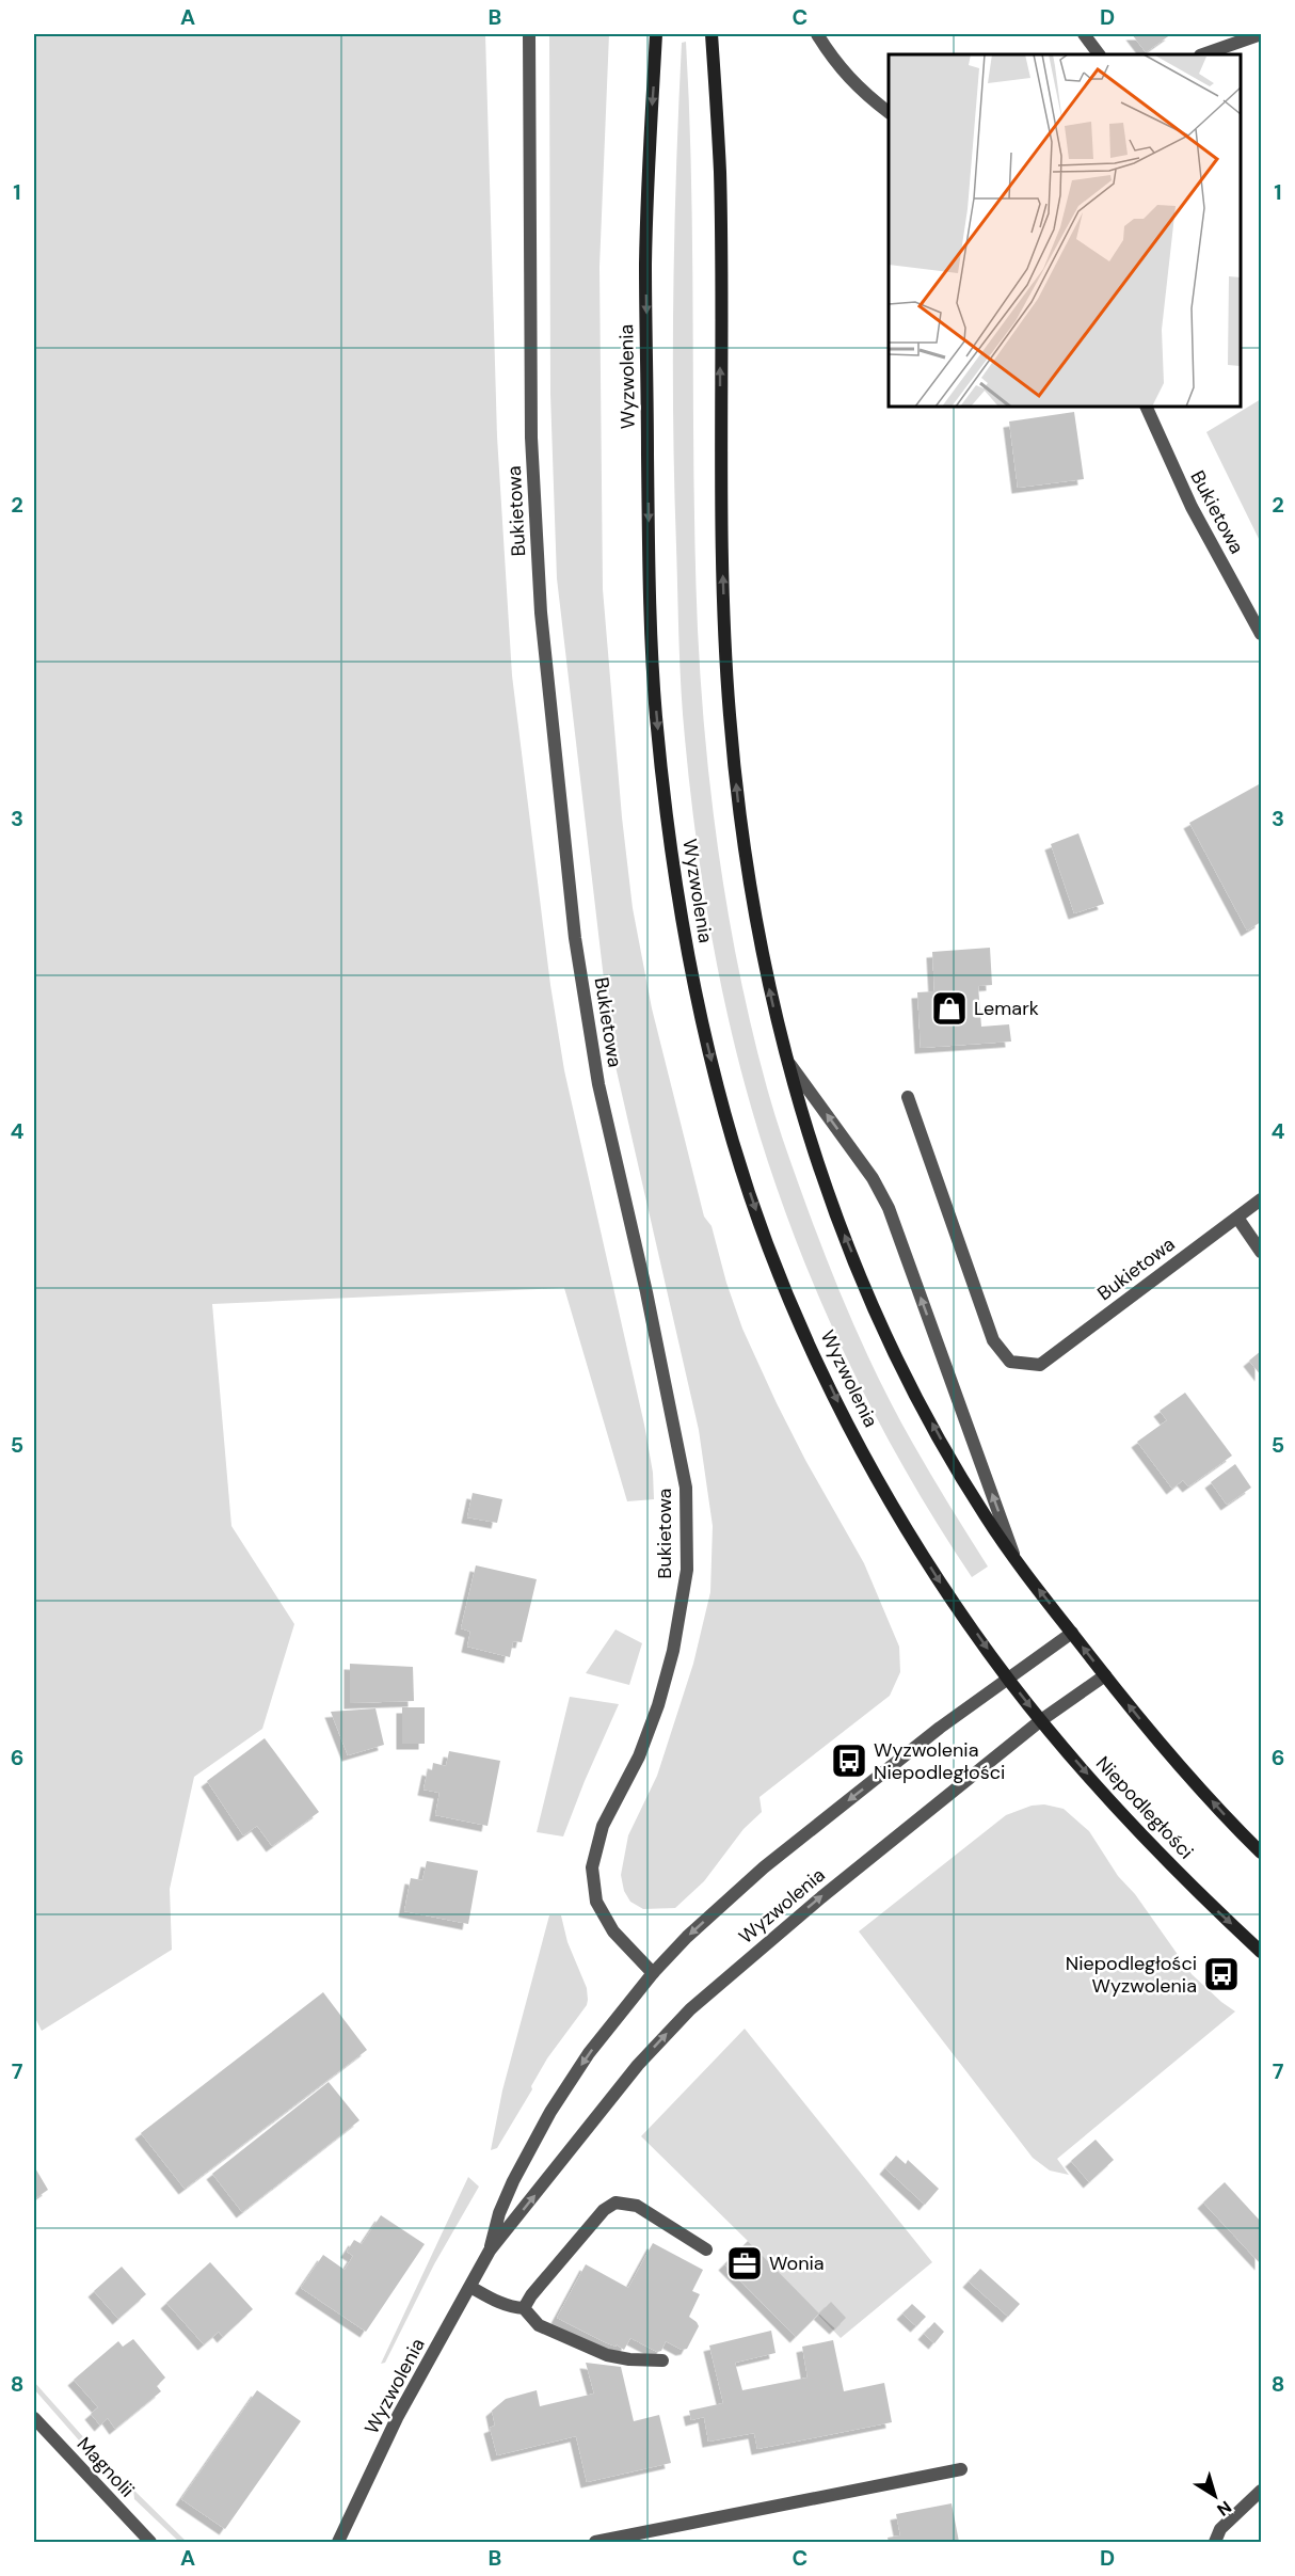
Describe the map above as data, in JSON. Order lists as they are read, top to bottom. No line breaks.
{"streets":{"main road":["Wyzwolenia","Niepodległości"],"street":["Bukietowa","Magnolii"]},"crossings":[["Wyzwolenia","Bukietowa"],["Wyzwolenia","Niepodległości"]],"places":{"shop":["Lemark"],"bus stop":["Wyzwolenia Niepodległości","Niepodległości Wyzwolenia"],"office":["Wonia"]},"north":"bottom right","grid":{"columns":["A","B","C","D"],"rows":["1","2","3","4","5","6","7","8"]}}
